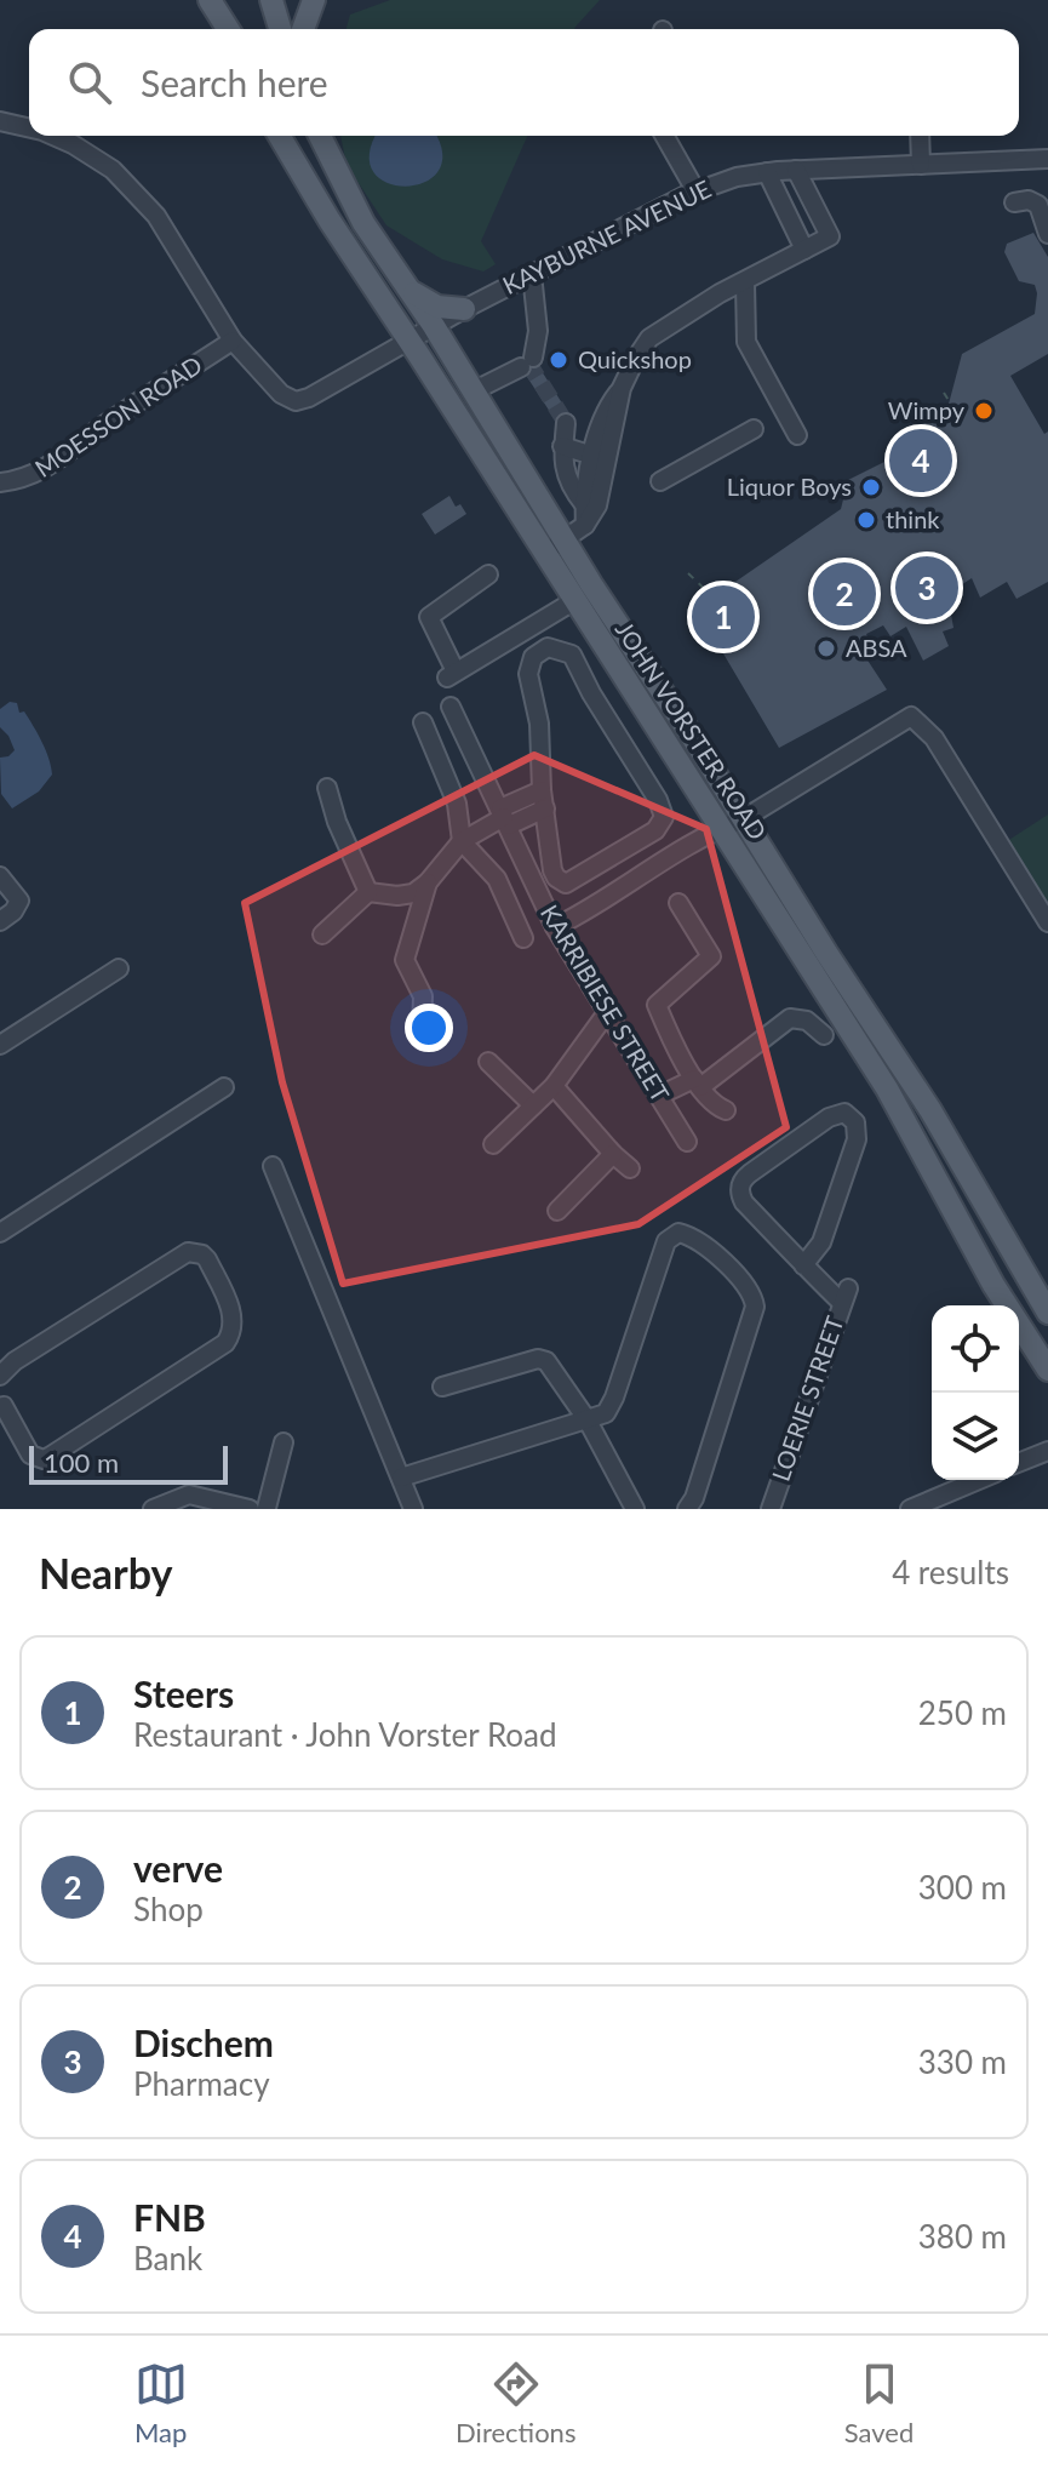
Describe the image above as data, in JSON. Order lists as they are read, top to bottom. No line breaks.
{"streets":{"main road":["JOHN VORSTER ROAD"],"street":["KAYBURNE AVENUE","MOESSON ROAD","KARRIBIESE STREET","LOERIE STREET"]},"crossings":[["KAYBURNE AVENUE","MOESSON ROAD"],["KAYBURNE AVENUE","JOHN VORSTER ROAD"]],"places":["Quickshop","Wimpy","Liquor Boys","think","ABSA"],"scale_bar":"100 m","page":{"search":"Search here","pins":["4","3","2","1"],"scale":"100 m","heading":["Nearby","4 results"],"list":[{"mark":"1","name":"Steers","note":"Restaurant · John Vorster Road","value":"250 m"},{"mark":"2","name":"verve","note":"Shop","value":"300 m"},{"mark":"3","name":"Dischem","note":"Pharmacy","value":"330 m"},{"mark":"4","name":"FNB","note":"Bank","value":"380 m"}],"nav":["Map","Directions","Saved"]}}
